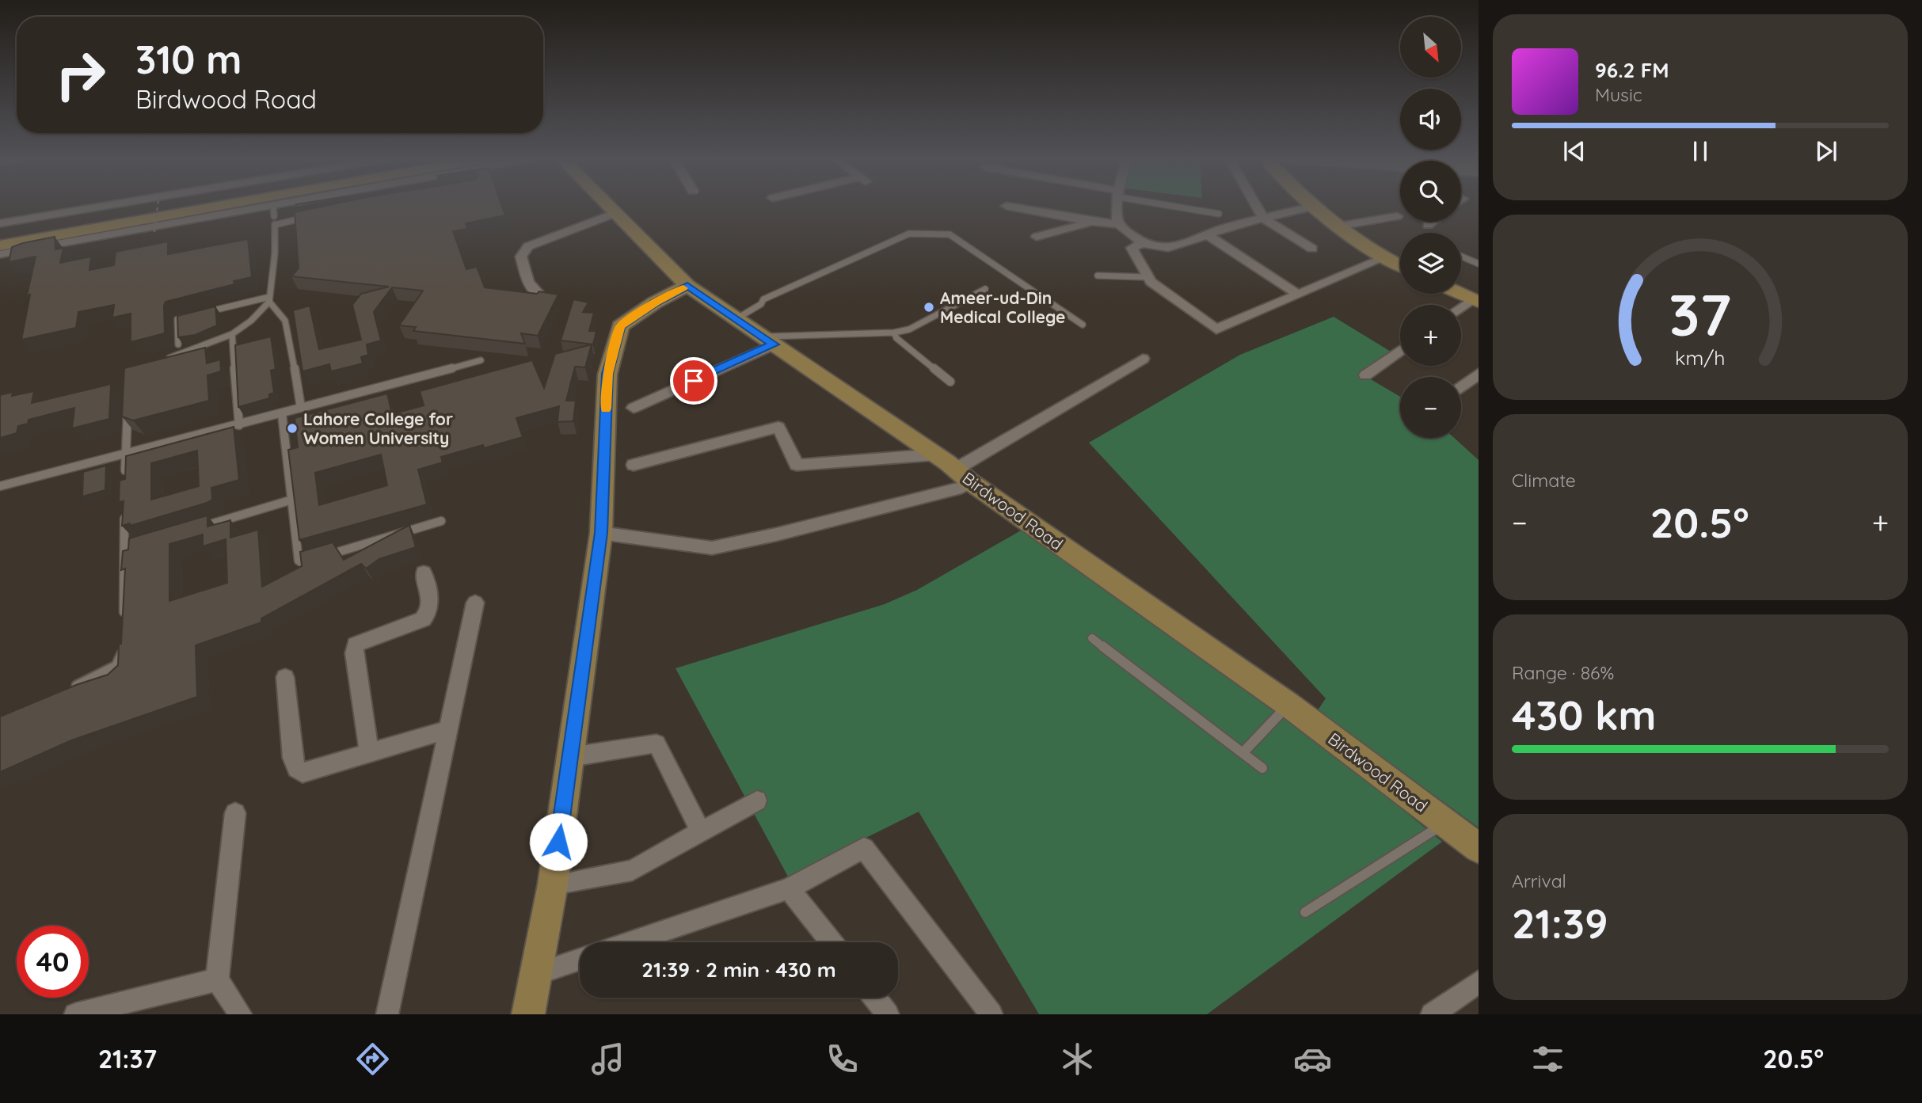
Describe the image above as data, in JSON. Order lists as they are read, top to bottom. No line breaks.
{"streets":{"street":["Birdwood Road"]},"places":["Ameer-ud-Din Medical College","Lahore College for Women University"],"north":"bottom right","page":{"map_buttons":["+","−"],"turn":["310 m","Birdwood Road"],"song":["96.2 FM","Music"],"tile":["Climate",["Range · 86%","430 km"],["Arrival","21:39"]],"heat":["−","20.5°","+"],"limit":"40","trip":"21:39 · 2 min · 430 m","tabs":["21:37","20.5°"],"gauge":["37","km/h"]}}
